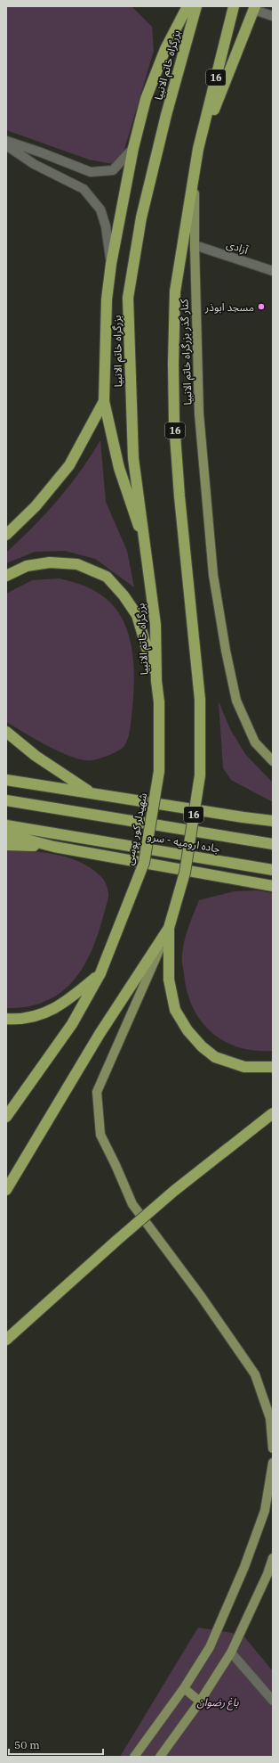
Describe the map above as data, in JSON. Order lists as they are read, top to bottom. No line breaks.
{"streets":{"highway":["بزرگراه خاتم الانبیا","16","شهیدلر کور پوسی","جاده ارومیه - سرو"],"main road":["کنار گذر بزرگراه خاتم الانبیا"],"street":["آزادی"]},"crossings":[["بزرگراه خاتم الانبیا","شهیدلر کور پوسی"],["16","کنار گذر بزرگراه خاتم الانبیا"],["آزادی","کنار گذر بزرگراه خاتم الانبیا"]],"parks":["باغ رضوان"],"places":["مسجد ابوذر"],"scale_bar":"50 m"}
